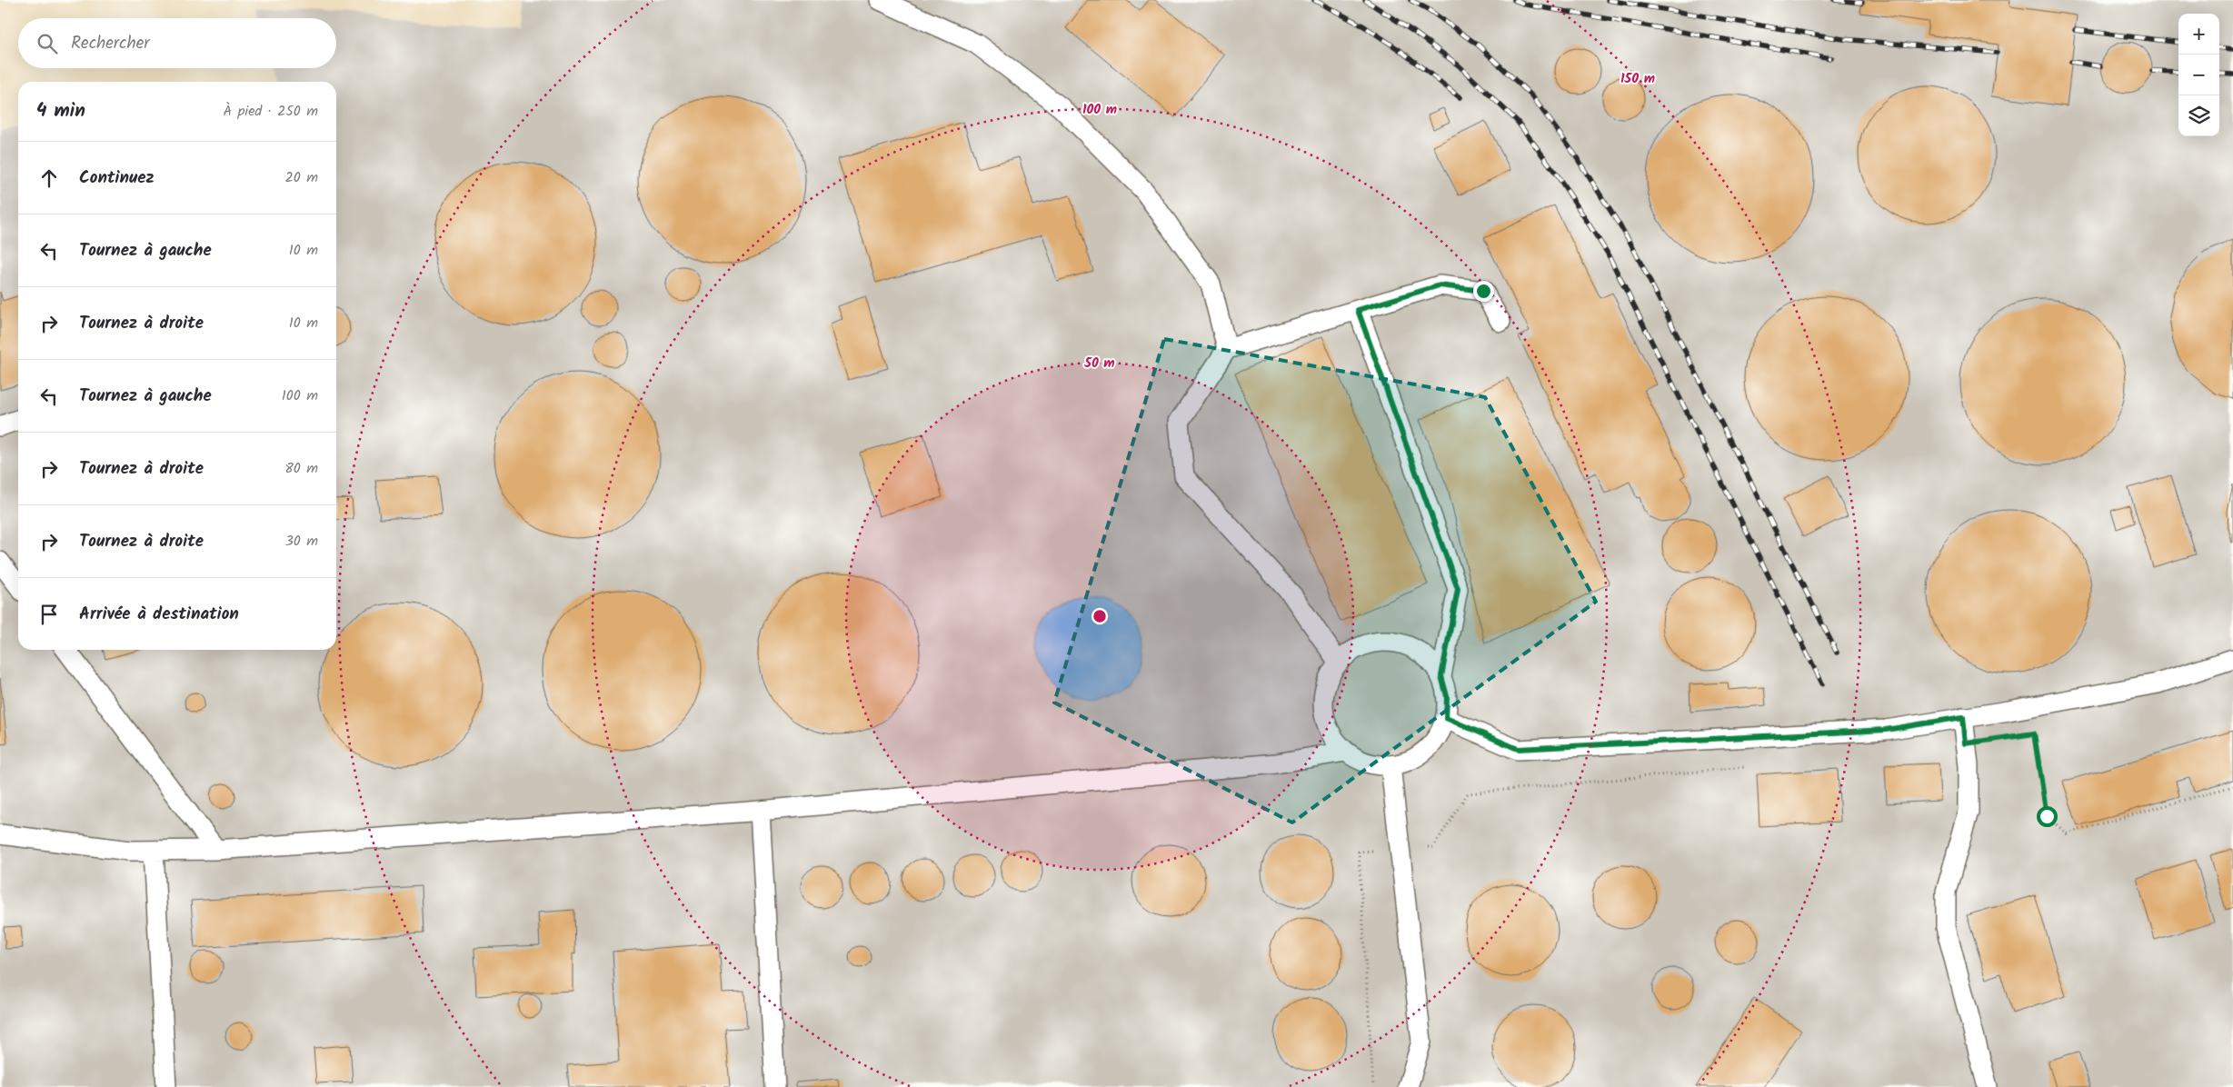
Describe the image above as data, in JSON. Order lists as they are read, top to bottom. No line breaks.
{"page":{"map_buttons":["+","−"],"search":"Rechercher","heading":["4 min","À pied · 250 m"],"list":[["Continuez","20 m"],["Tournez à gauche","10 m"],["Tournez à droite","10 m"],["Tournez à gauche","100 m"],["Tournez à droite","80 m"],["Tournez à droite","30 m"],"Arrivée à destination"]},"rings":["150 m","100 m","50 m"]}
